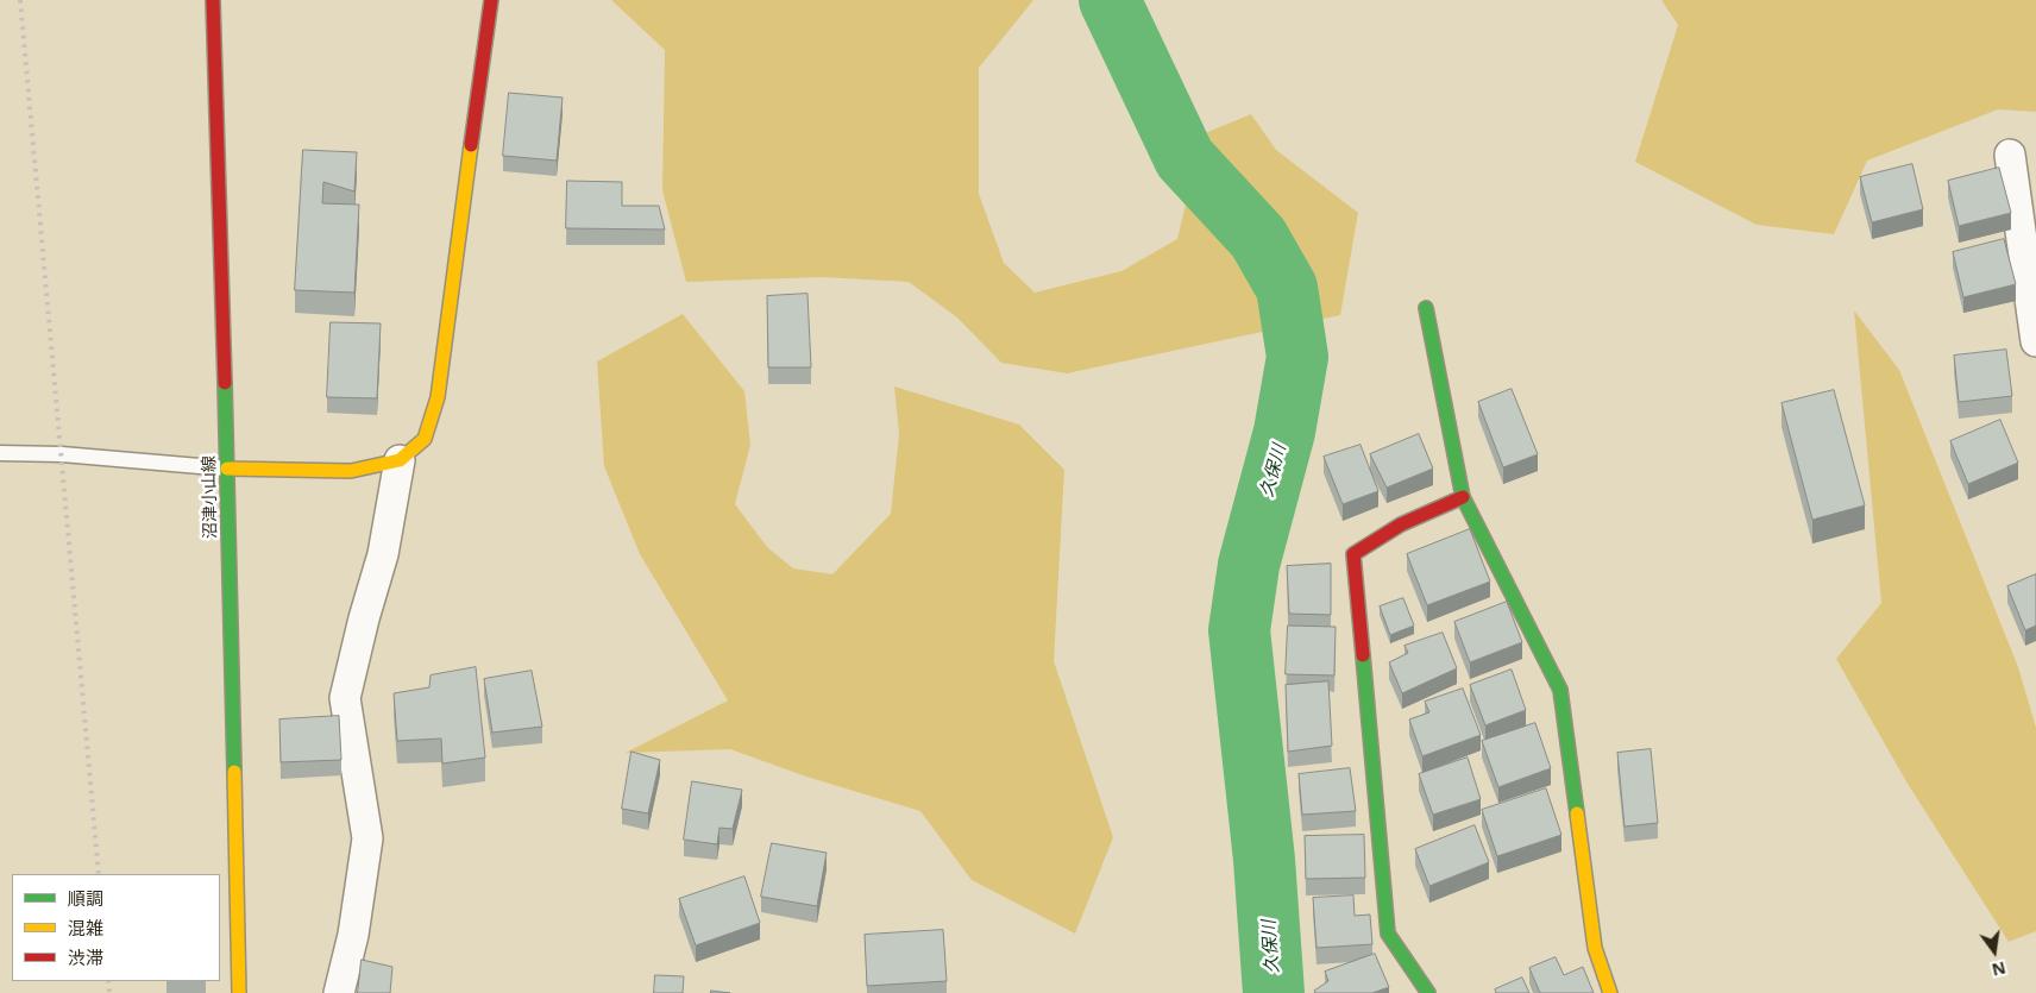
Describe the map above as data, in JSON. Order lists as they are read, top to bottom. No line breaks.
{"streets":{"street":["沼津小山線"]},"water":["久保川"],"legend":["順調","混雑","渋滞"],"north":"bottom"}
